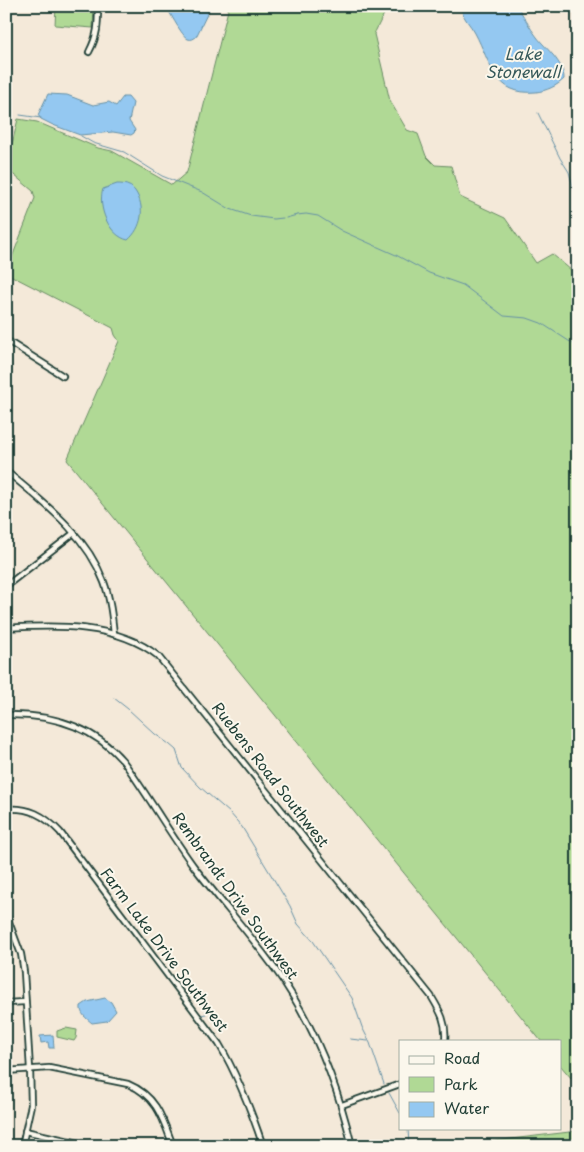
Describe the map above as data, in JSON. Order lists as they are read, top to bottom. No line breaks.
{"streets":{"street":["Ruebens Road Southwest","Rembrandt Drive Southwest","Farm Lake Drive Southwest"]},"water":["Lake Stonewall"],"legend":["Road","Park","Water"]}
